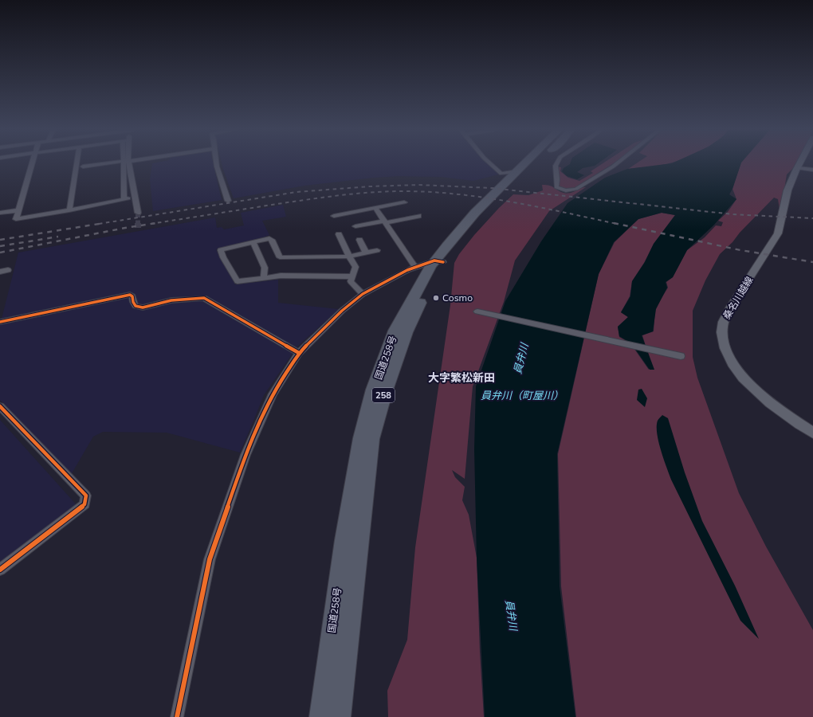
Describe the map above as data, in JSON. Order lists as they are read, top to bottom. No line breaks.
{"streets":{"highway":["国道258号","258"],"main road":["桑名川越線"]},"districts":["大字繁松新田"],"water":["員弁川","員弁川（町屋川）"],"places":["Cosmo"]}
